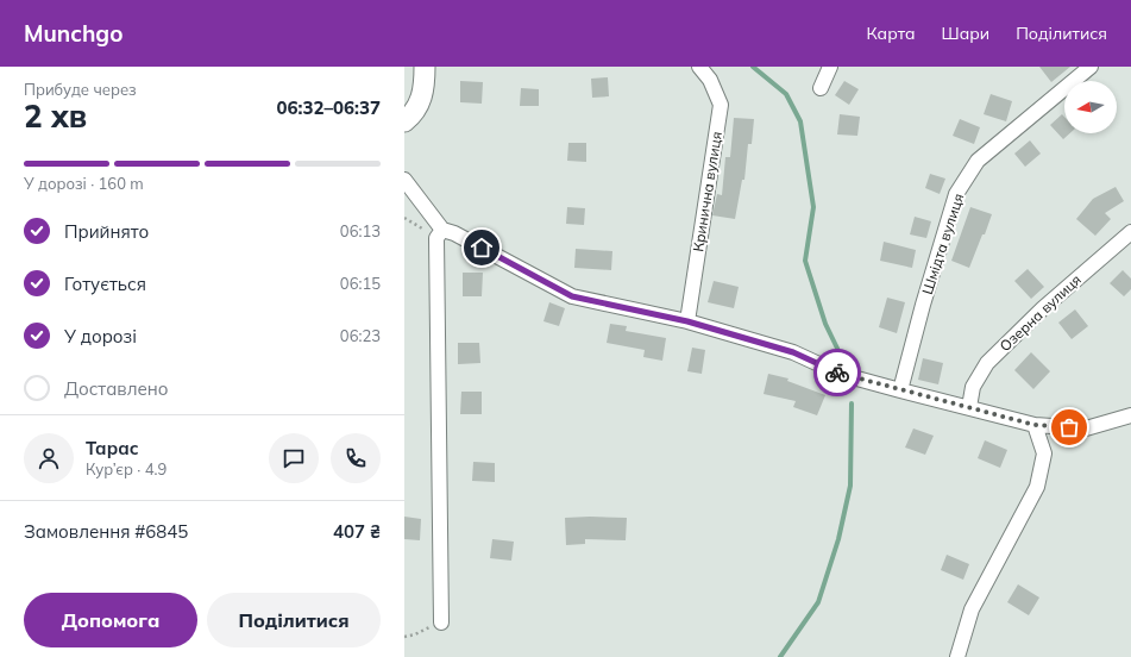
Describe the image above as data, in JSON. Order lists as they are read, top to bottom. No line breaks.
{"streets":{"street":["Кринична вулиця","Шмідта вулиця","Озерна вулиця"]},"north":"left","page":{"header":"Munchgo","nav":["Карта","Шари","Поділитися"],"heading":["2 хв","Прибуде через","06:32–06:37"],"panel":["Тарас","Кур’єр · 4.9","Замовлення #6845","407 ₴"],"bar":"У дорозі · 160 m","list":[["Прийнято","06:13"],["Готується","06:15"],["У дорозі","06:23"],"Доставлено"],"buttons":["Допомога","Поділитися"]}}
